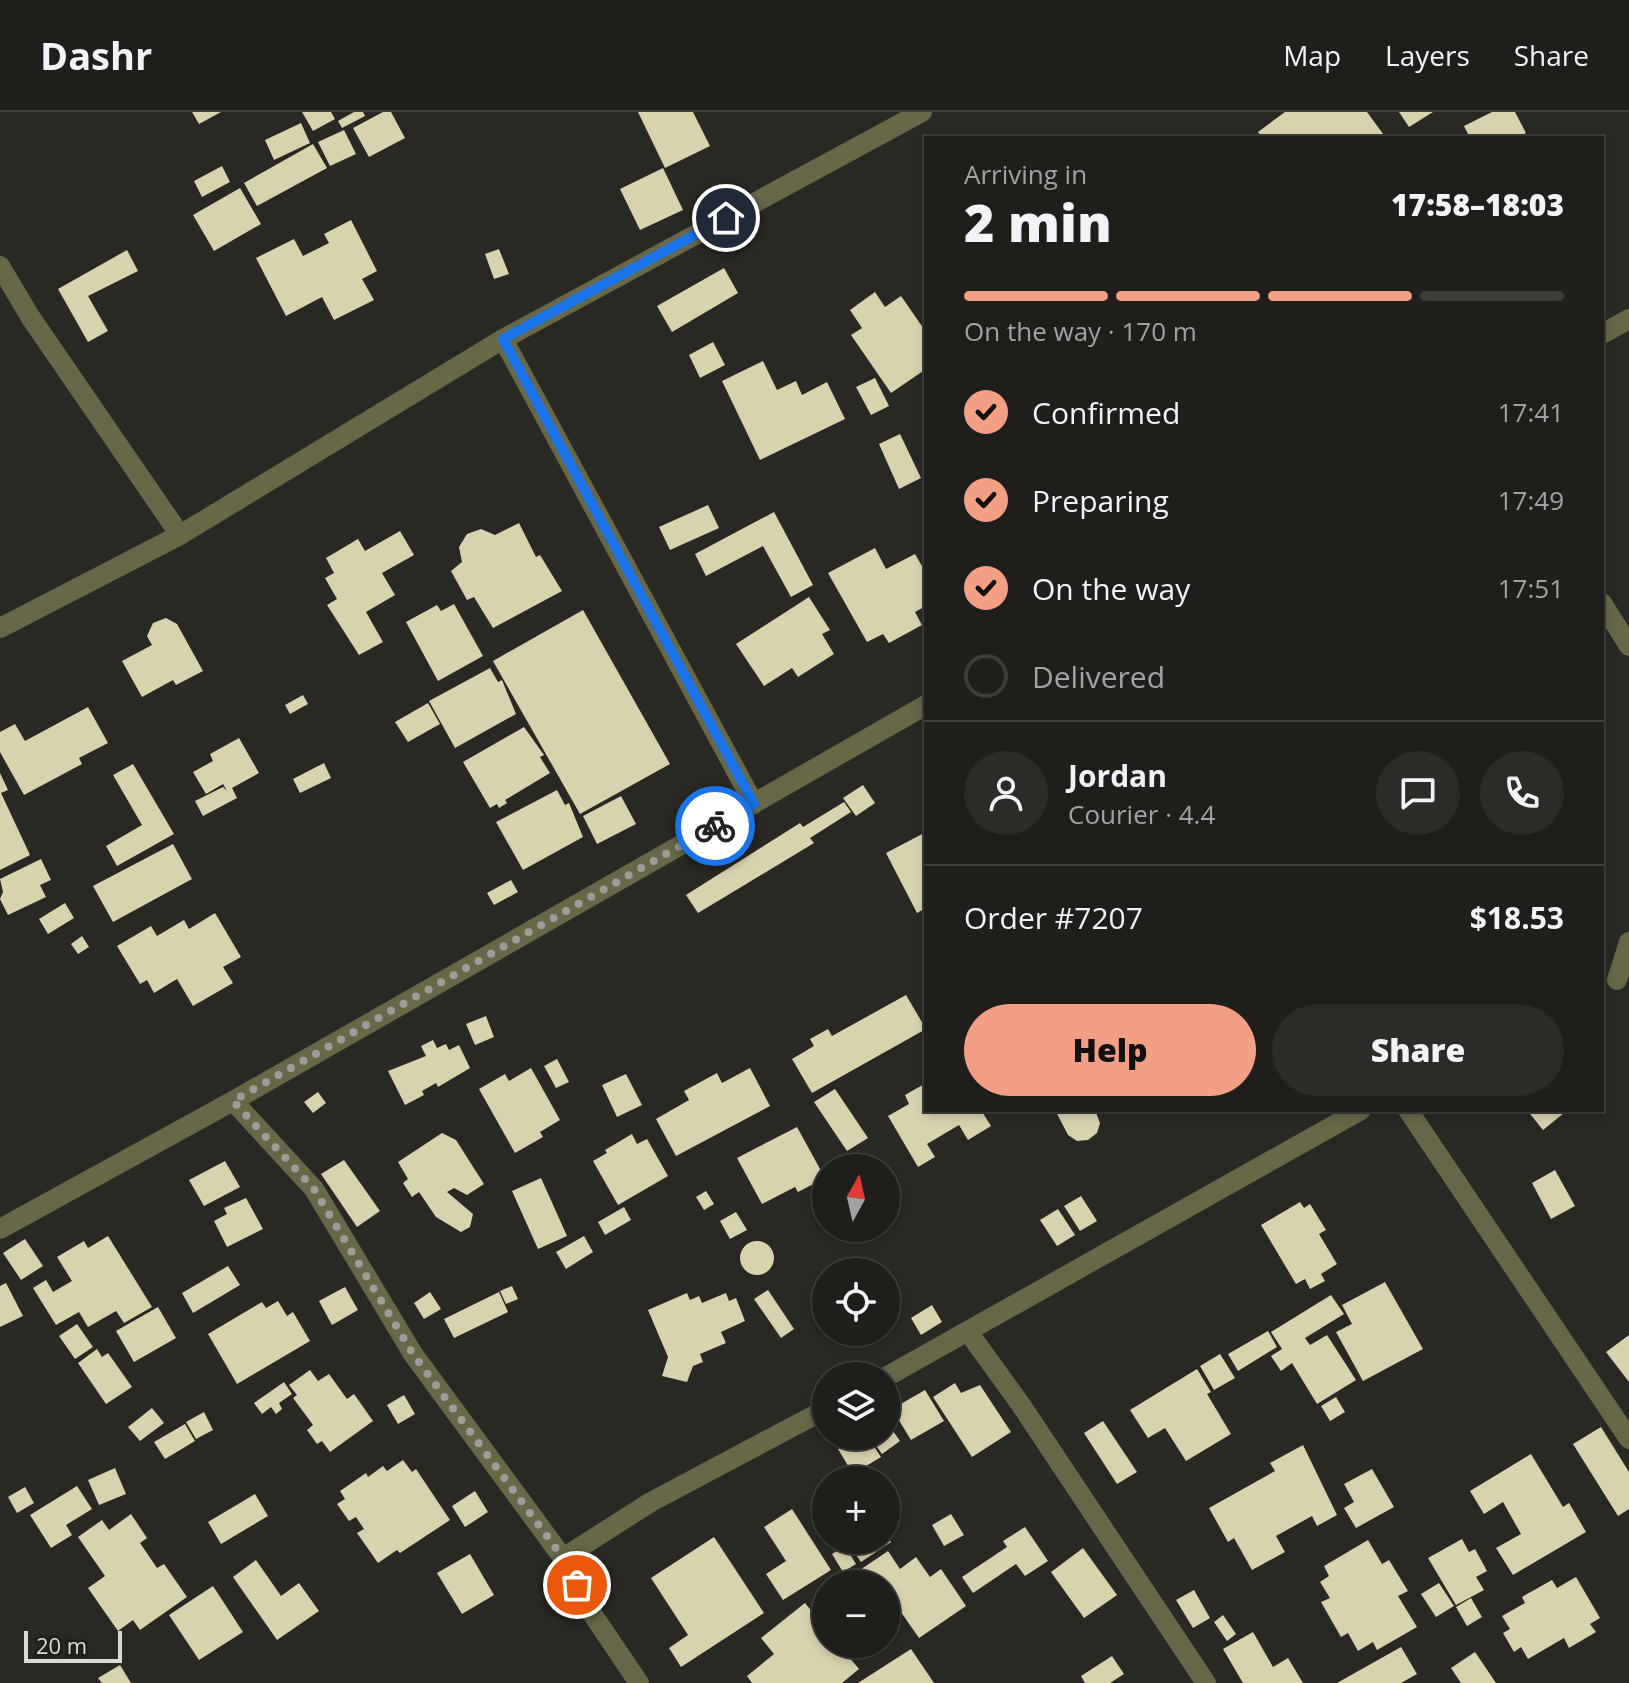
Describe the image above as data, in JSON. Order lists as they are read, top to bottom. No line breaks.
{"scale_bar":"20 m","north":"top","page":{"header":"Dashr","nav":["Map","Layers","Share"],"heading":["2 min","Arriving in","17:58–18:03"],"panel":["Jordan","Courier · 4.4","Order #7207","$18.53"],"bar":"On the way · 170 m","list":[["Confirmed","17:41"],["Preparing","17:49"],["On the way","17:51"],"Delivered"],"buttons":["Help","Share"],"map_buttons":["+","−"],"scale":"20 m"}}
